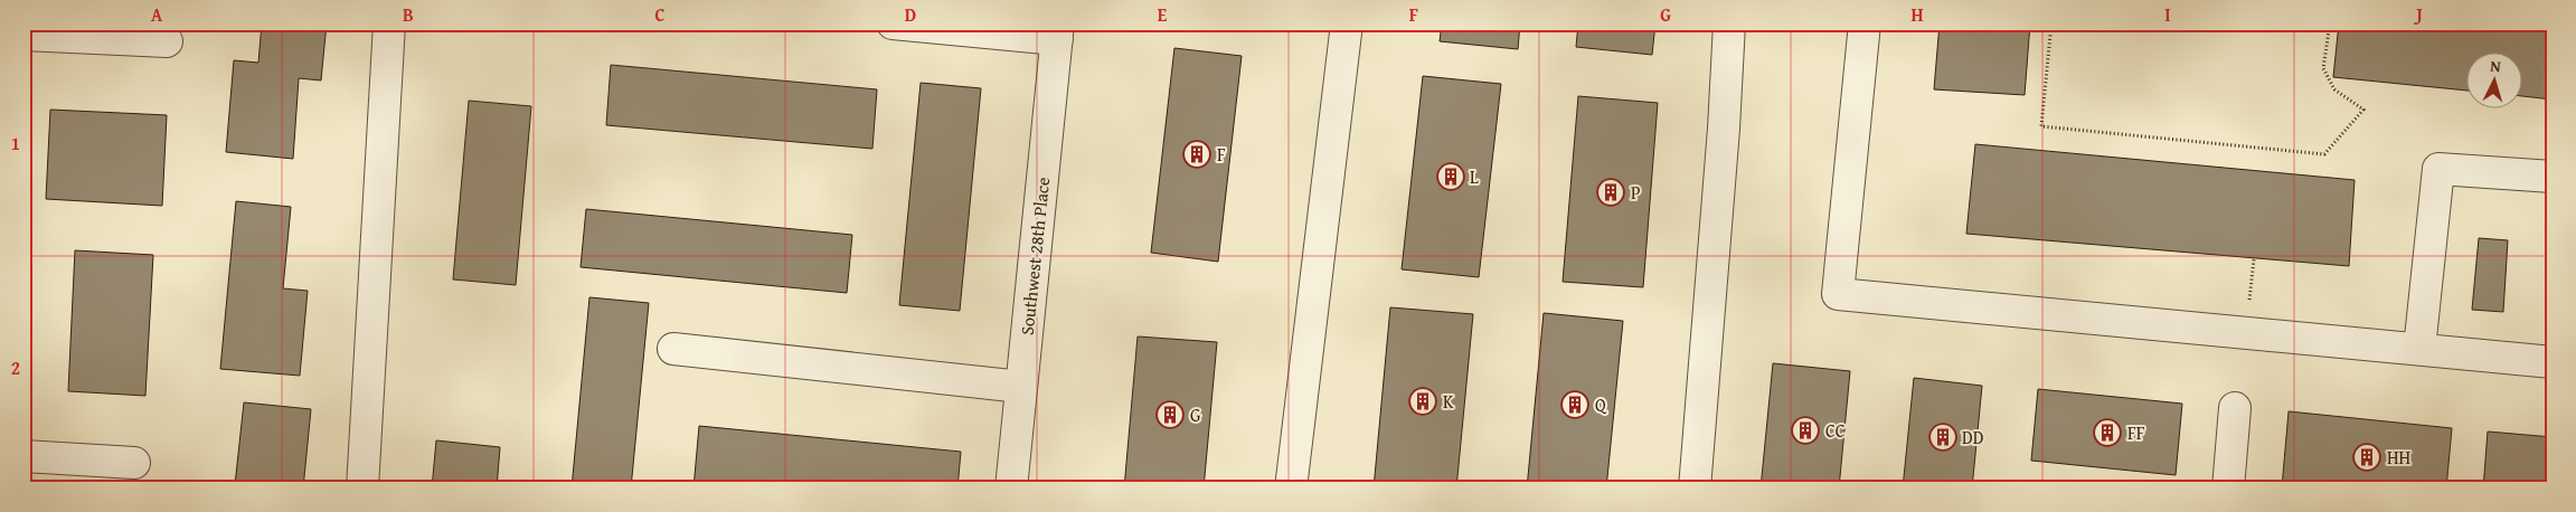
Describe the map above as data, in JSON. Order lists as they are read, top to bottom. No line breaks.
{"streets":{"street":["Southwest 28th Place"]},"places":{"building":["F","L","P","K","Q","G","CC","FF","DD","HH"]},"north":"top","grid":{"columns":["A","B","C","D","E","F","G","H","I","J"],"rows":["1","2"]}}
